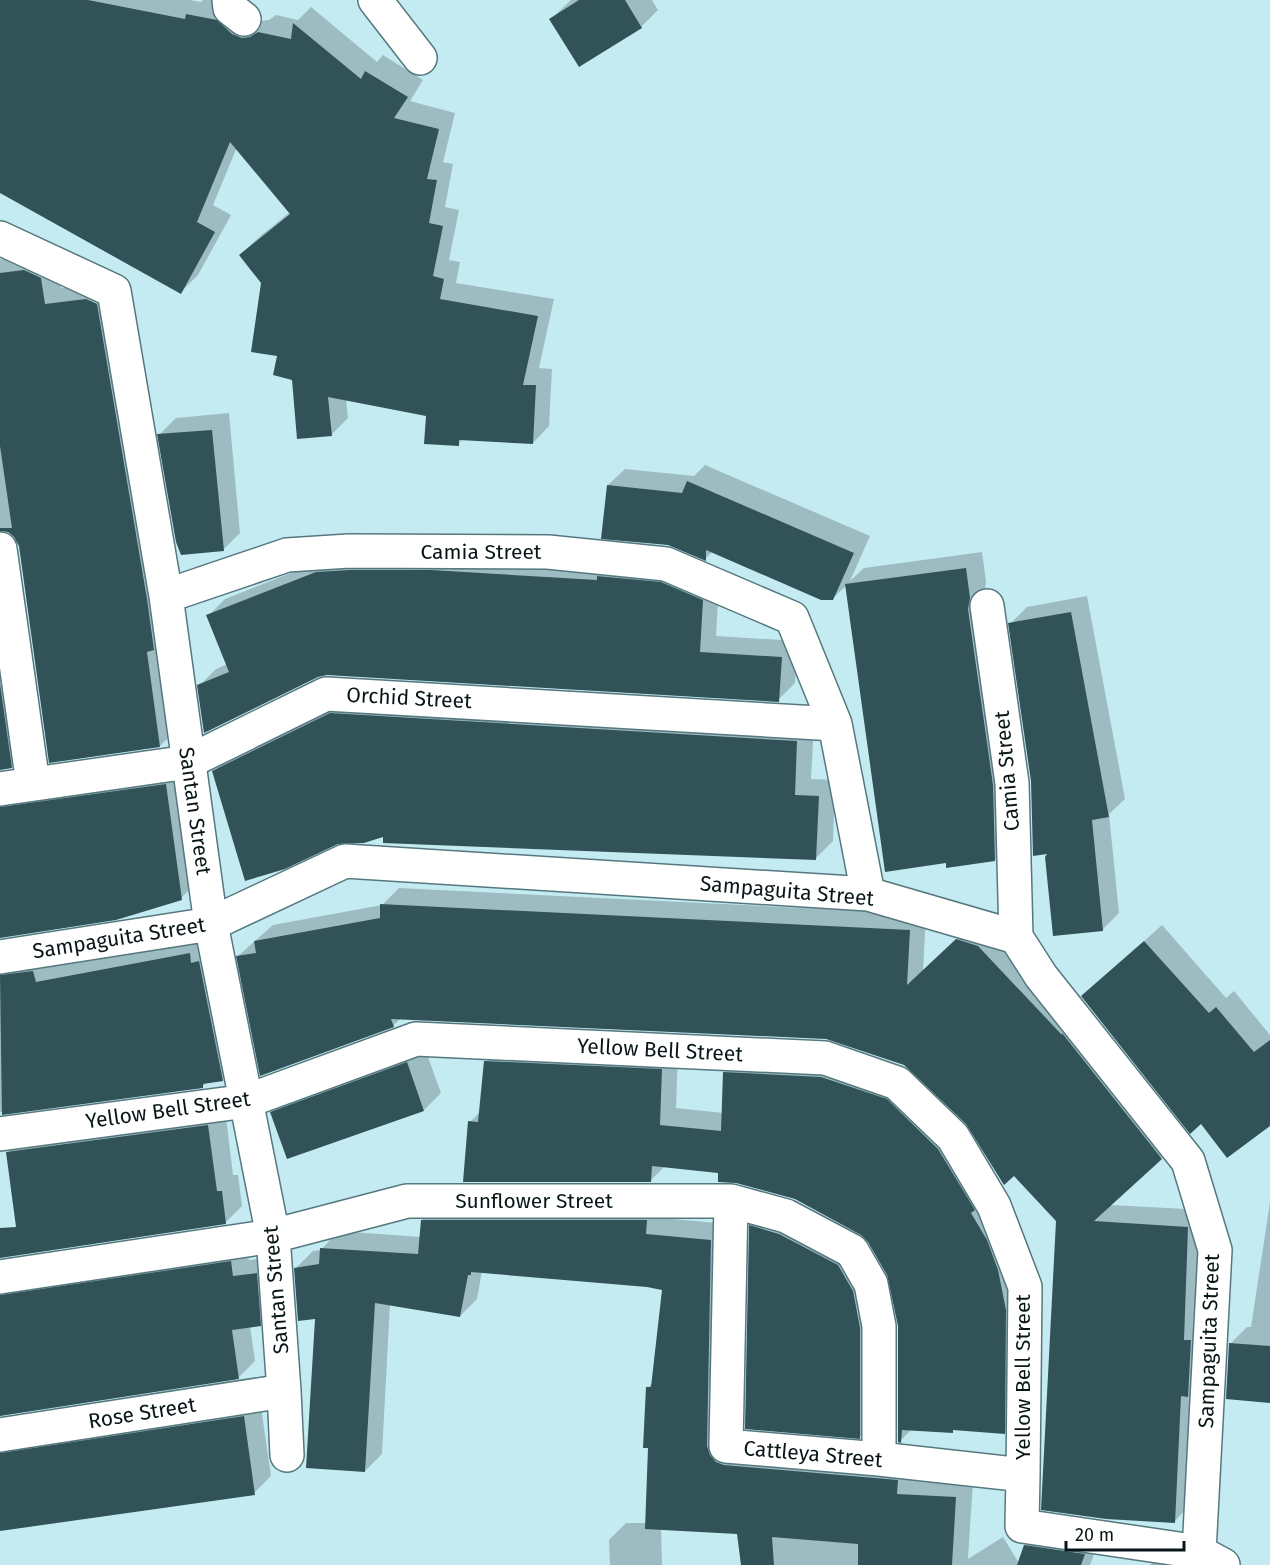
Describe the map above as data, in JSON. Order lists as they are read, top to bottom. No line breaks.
{"streets":{"street":["Camia Street","Orchid Street","Santan Street","Sampaguita Street","Yellow Bell Street","Sunflower Street","Rose Street","Cattleya Street"]},"crossings":[["Camia Street","Orchid Street"],["Camia Street","Santan Street"],["Camia Street","Sampaguita Street"],["Orchid Street","Santan Street"],["Santan Street","Sampaguita Street"],["Santan Street","Yellow Bell Street"],["Santan Street","Sunflower Street"],["Santan Street","Rose Street"],["Yellow Bell Street","Cattleya Street"],["Sunflower Street","Cattleya Street"]],"scale_bar":"20 m"}
